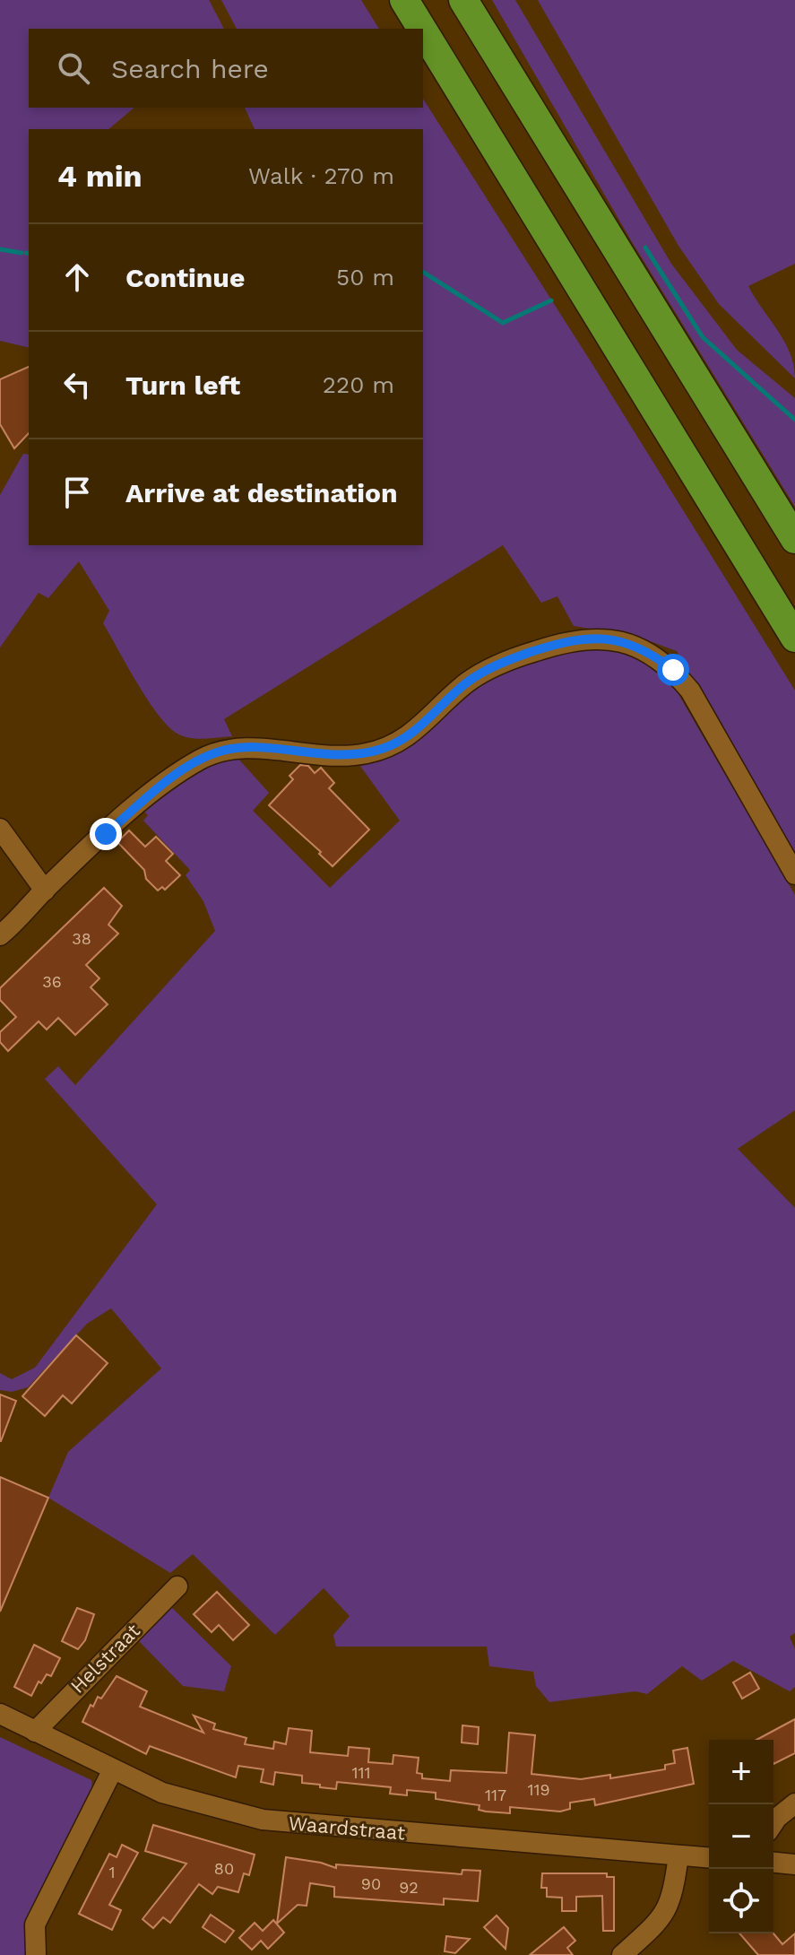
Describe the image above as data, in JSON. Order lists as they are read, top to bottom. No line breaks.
{"streets":{"street":["Helstraat","Waardstraat"]},"crossings":[["Helstraat","Waardstraat"]],"house_numbers":["38","36","111","119","117","80","1","90","92"],"page":{"search":"Search here","heading":["4 min","Walk · 270 m"],"list":[["Continue","50 m"],["Turn left","220 m"],"Arrive at destination"],"map_buttons":["+","−"]}}
